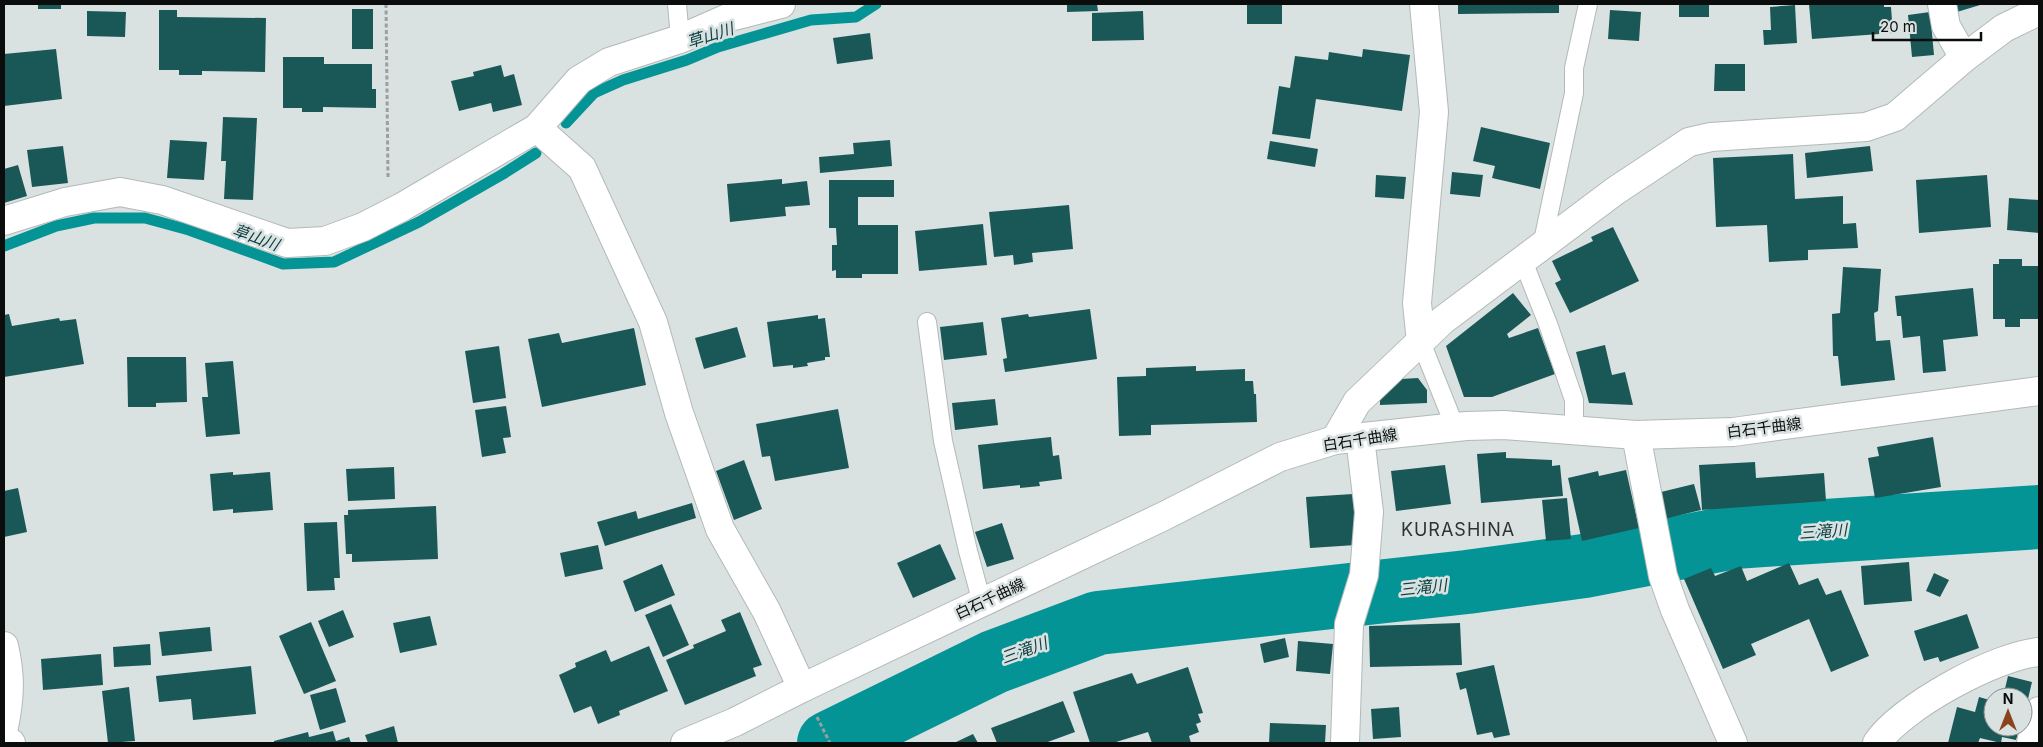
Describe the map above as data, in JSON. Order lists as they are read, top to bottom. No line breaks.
{"streets":{"street":["白石千曲線"]},"districts":["KURASHINA"],"water":["草山川","三滝川"],"scale_bar":"20 m","north":"top"}
